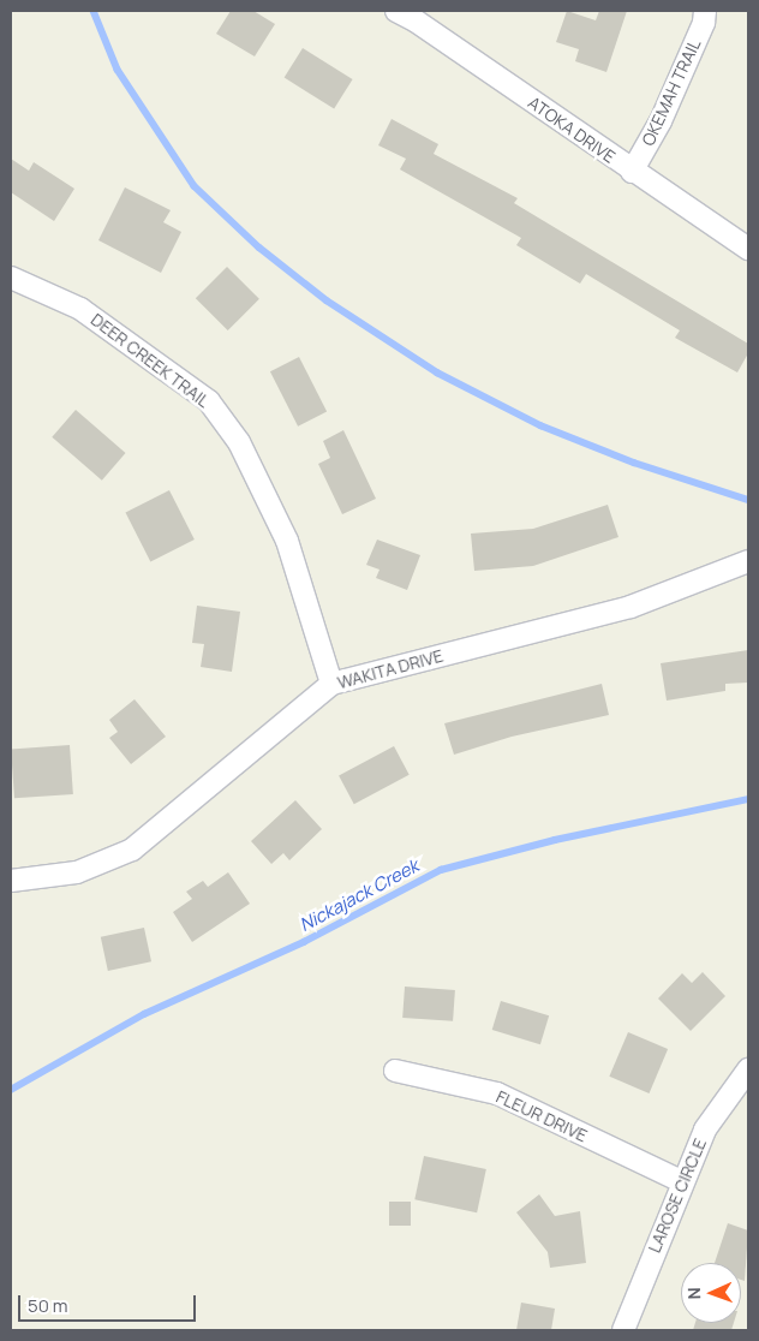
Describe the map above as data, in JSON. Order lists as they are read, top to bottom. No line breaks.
{"streets":{"street":["OKEMAH TRAIL","ATOKA DRIVE","DEER CREEK TRAIL","WAKITA DRIVE","FLEUR DRIVE","LAROSE CIRCLE"]},"crossings":[["OKEMAH TRAIL","ATOKA DRIVE"],["DEER CREEK TRAIL","WAKITA DRIVE"],["FLEUR DRIVE","LAROSE CIRCLE"]],"water":["Nickajack Creek"],"scale_bar":"50 m","north":"left"}
